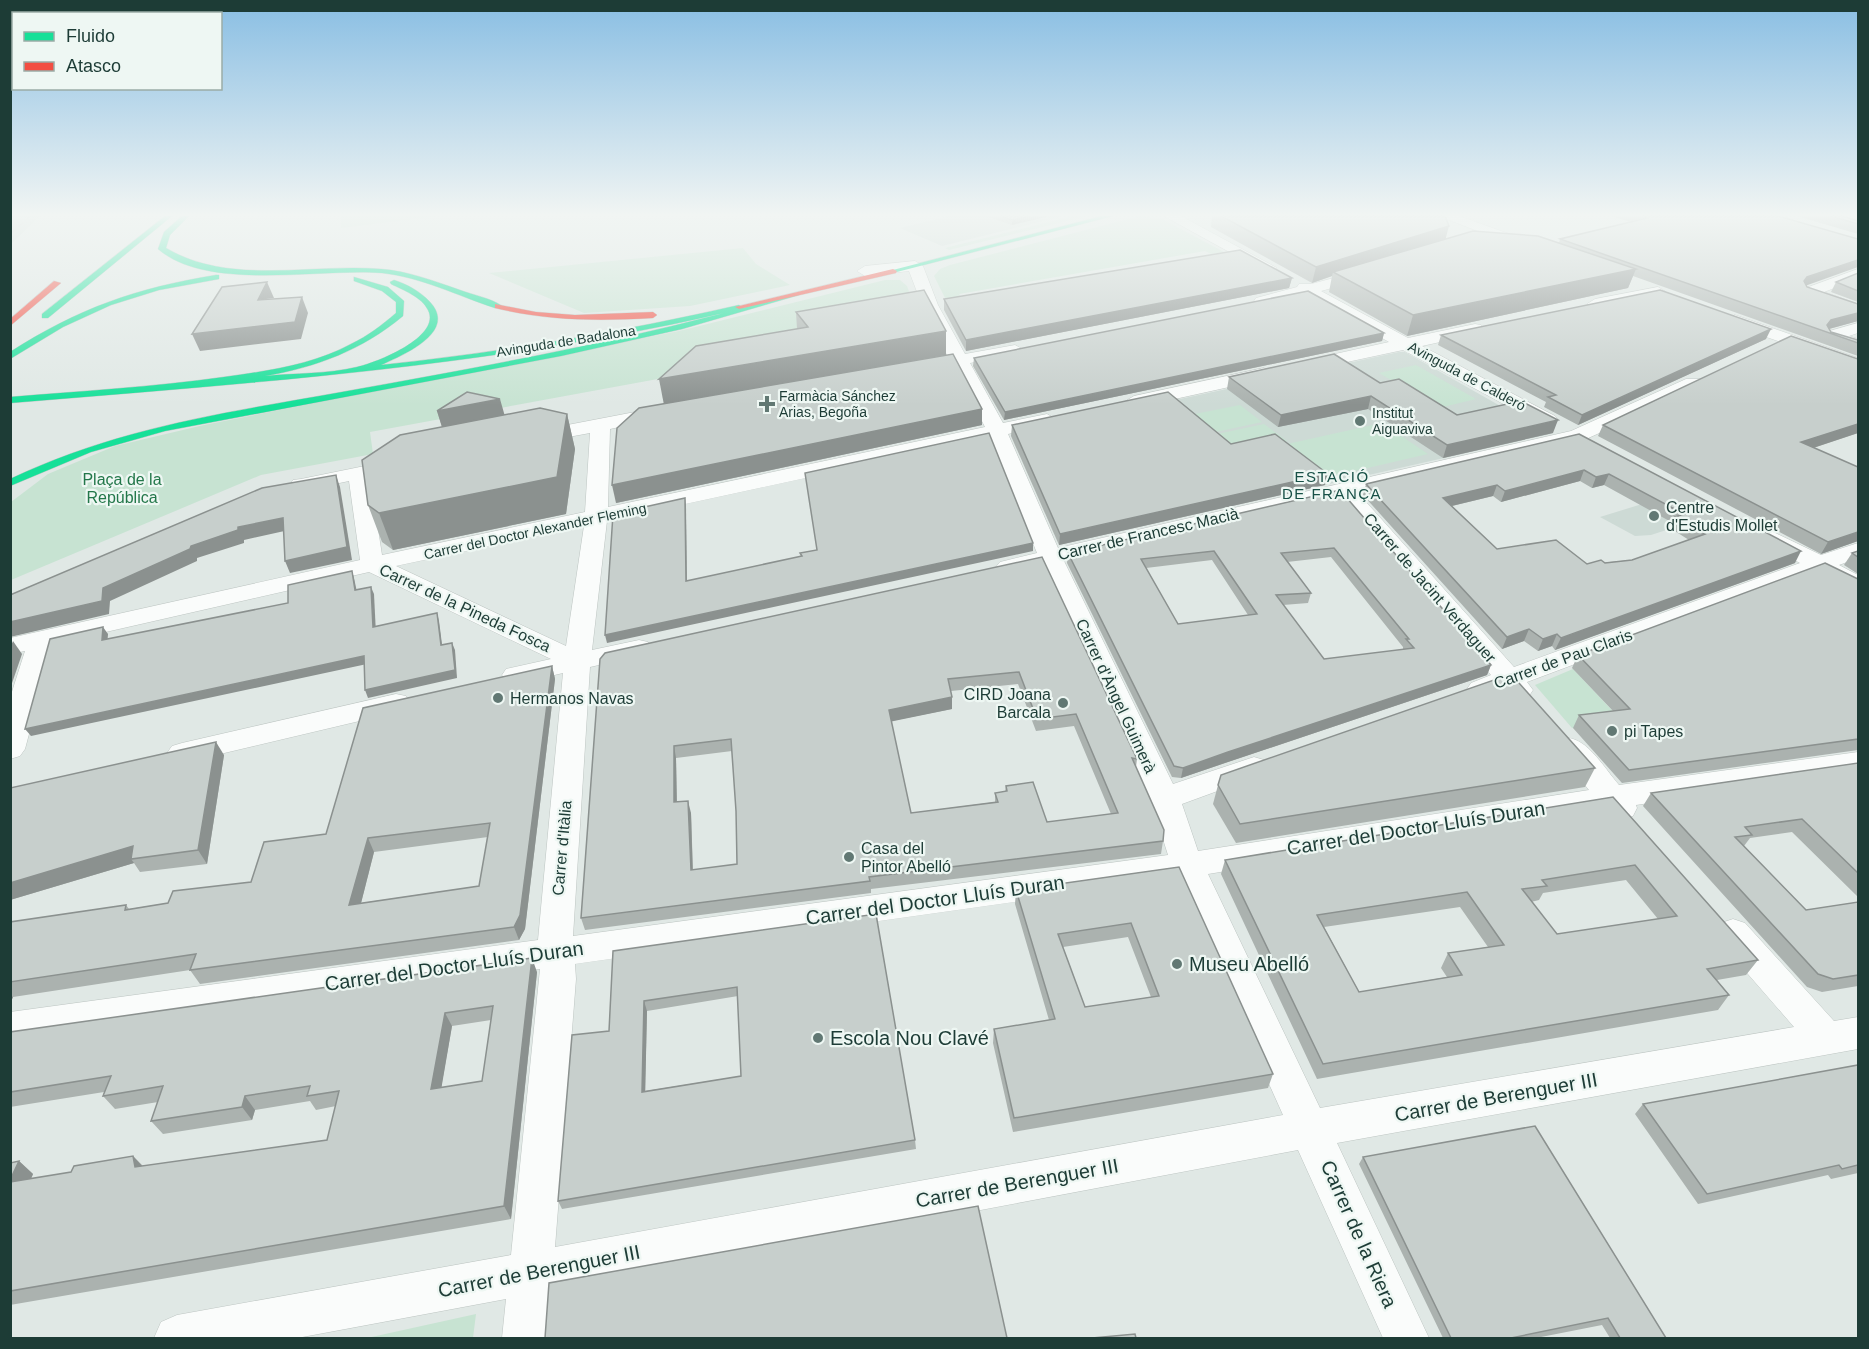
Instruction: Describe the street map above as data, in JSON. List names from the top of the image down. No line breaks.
{"streets":{"main road":["Avinguda de Badalona"],"street":["Avinguda de Calderó","Carrer del Doctor Alexander Fleming","Carrer de Francesc Macià","Carrer de Jacint Verdaguer","Carrer de la Pineda Fosca","Carrer de Pau Claris","Carrer d'Àngel Guimerà","Carrer del Doctor Lluís Duran","Carrer d'Itàlia","Carrer de Berenguer III","Carrer de la Riera"]},"crossings":[["Avinguda de Calderó","Carrer de Francesc Macià"],["Carrer del Doctor Alexander Fleming","Carrer de la Pineda Fosca"],["Carrer del Doctor Alexander Fleming","Carrer d'Àngel Guimerà"],["Carrer del Doctor Alexander Fleming","Carrer d'Itàlia"],["Carrer de Francesc Macià","Carrer de Jacint Verdaguer"],["Carrer de Francesc Macià","Carrer d'Àngel Guimerà"],["Carrer de Jacint Verdaguer","Carrer de Pau Claris"],["Carrer de Jacint Verdaguer","Carrer del Doctor Lluís Duran"],["Carrer de la Pineda Fosca","Carrer d'Itàlia"],["Carrer d'Àngel Guimerà","Carrer del Doctor Lluís Duran"],["Carrer d'Àngel Guimerà","Carrer de Berenguer III"],["Carrer d'Àngel Guimerà","Carrer de la Riera"],["Carrer del Doctor Lluís Duran","Carrer d'Itàlia"],["Carrer d'Itàlia","Carrer de Berenguer III"],["Carrer de Berenguer III","Carrer de la Riera"]],"districts":["ESTACIÓ DE FRANÇA"],"parks":["Plaça de la República"],"places":{"health":["Farmàcia Sánchez Arias, Begoña"],"other":["Institut Aiguaviva","Centre d'Estudis Mollet","Hermanos Navas","CIRD Joana Barcala","pi Tapes","Casa del Pintor Abelló","Museu Abelló","Escola Nou Clavé"]},"legend":["Fluido","Atasco"]}
